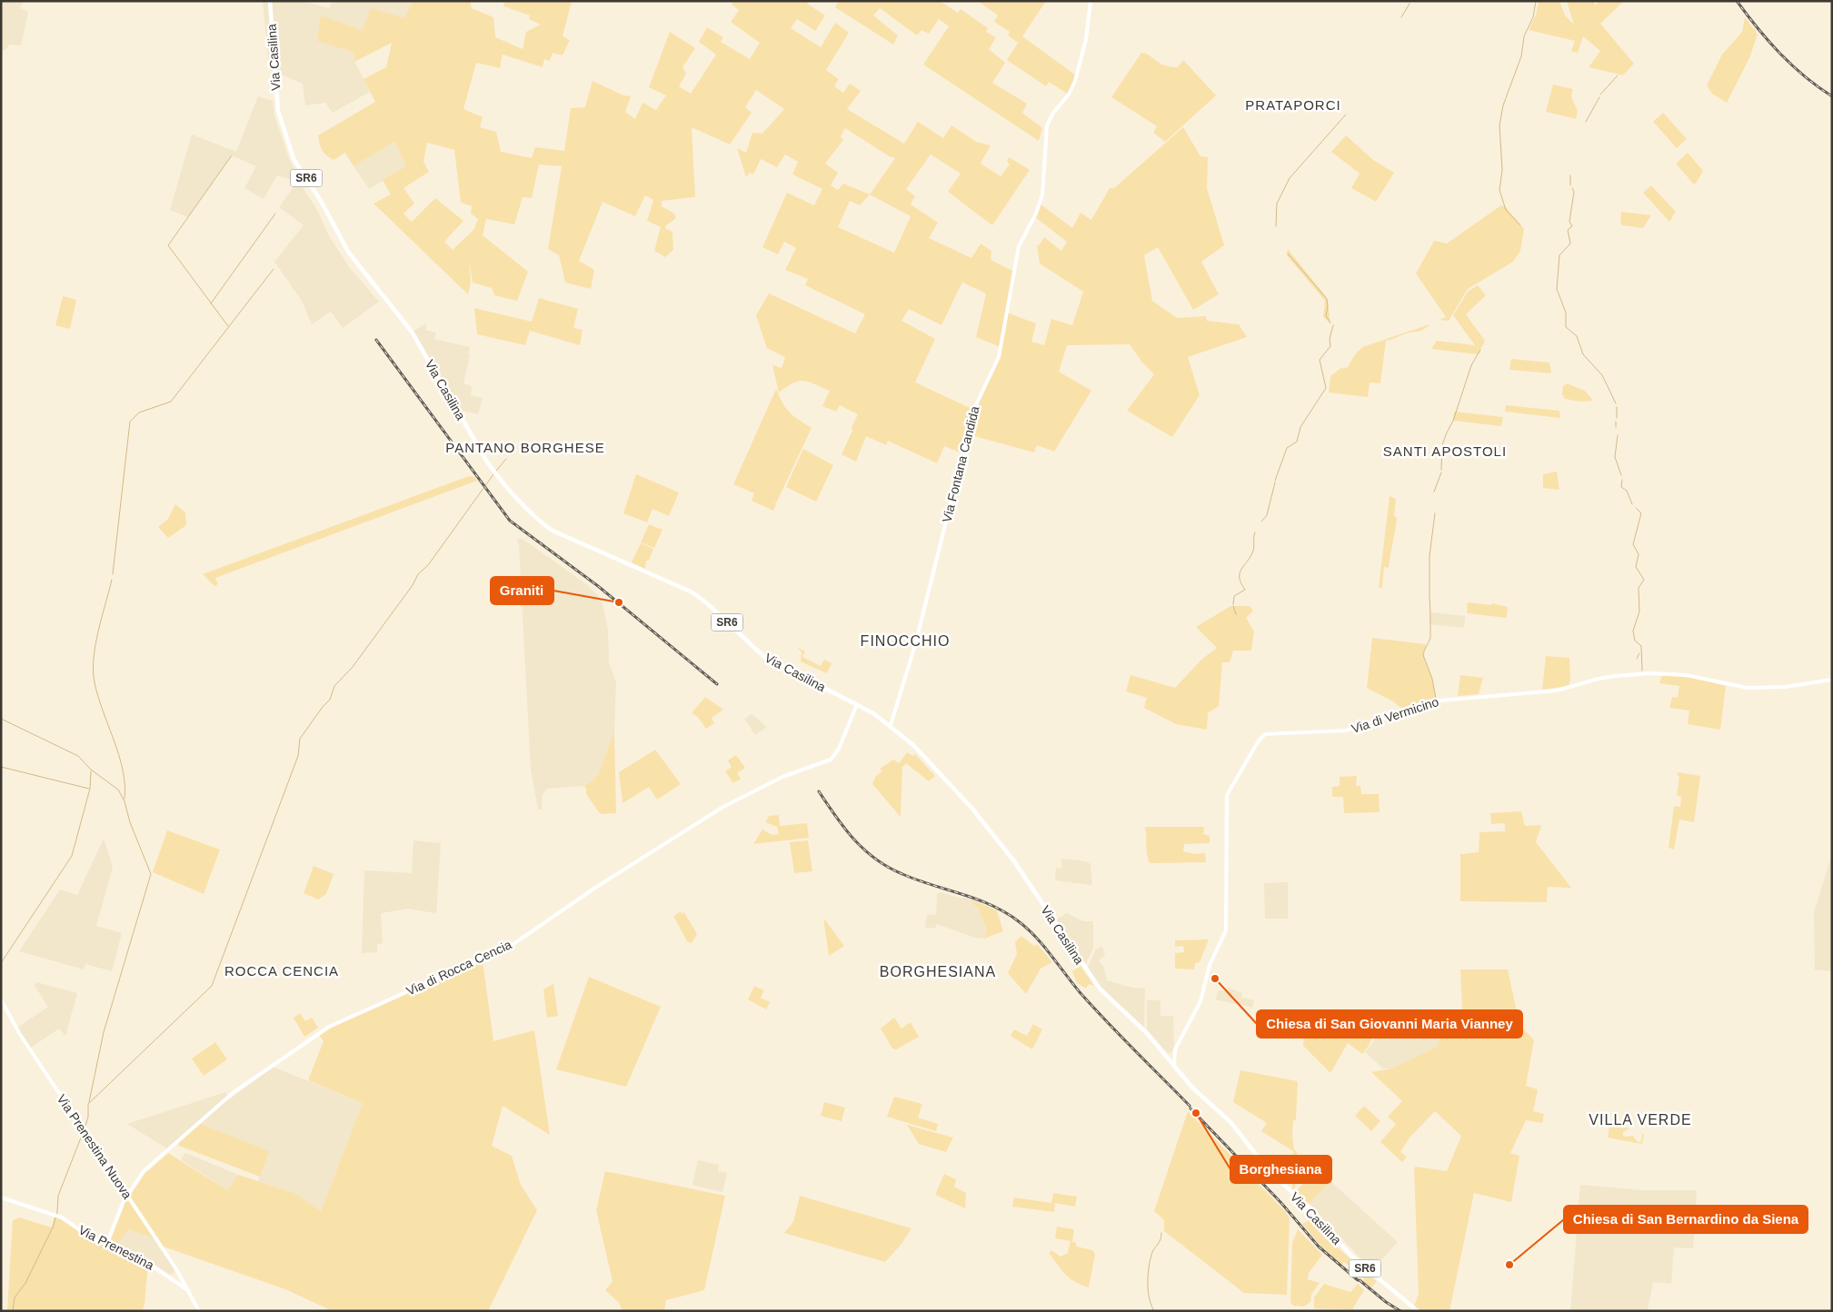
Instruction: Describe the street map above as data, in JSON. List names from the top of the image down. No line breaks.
{"streets":{"main road":["Via Casilina","SR6","Via Fontana Candida","Via di Vermicino","Via di Rocca Cencia","Via Prenestina Nuova","Via Prenestina"]},"crossings":[["Via Casilina","Via Fontana Candida"],["Via Casilina","Via di Vermicino"],["Via Casilina","Via di Rocca Cencia"],["Via di Rocca Cencia","Via Prenestina Nuova"],["Via di Rocca Cencia","Via Prenestina"],["Via Prenestina Nuova","Via Prenestina"]],"districts":["PRATAPORCI","PANTANO BORGHESE","SANTI APOSTOLI","FINOCCHIO","ROCCA CENCIA","BORGHESIANA","VILLA VERDE"],"places":["Graniti","Chiesa di San Giovanni Maria Vianney","Borghesiana","Chiesa di San Bernardino da Siena"]}
